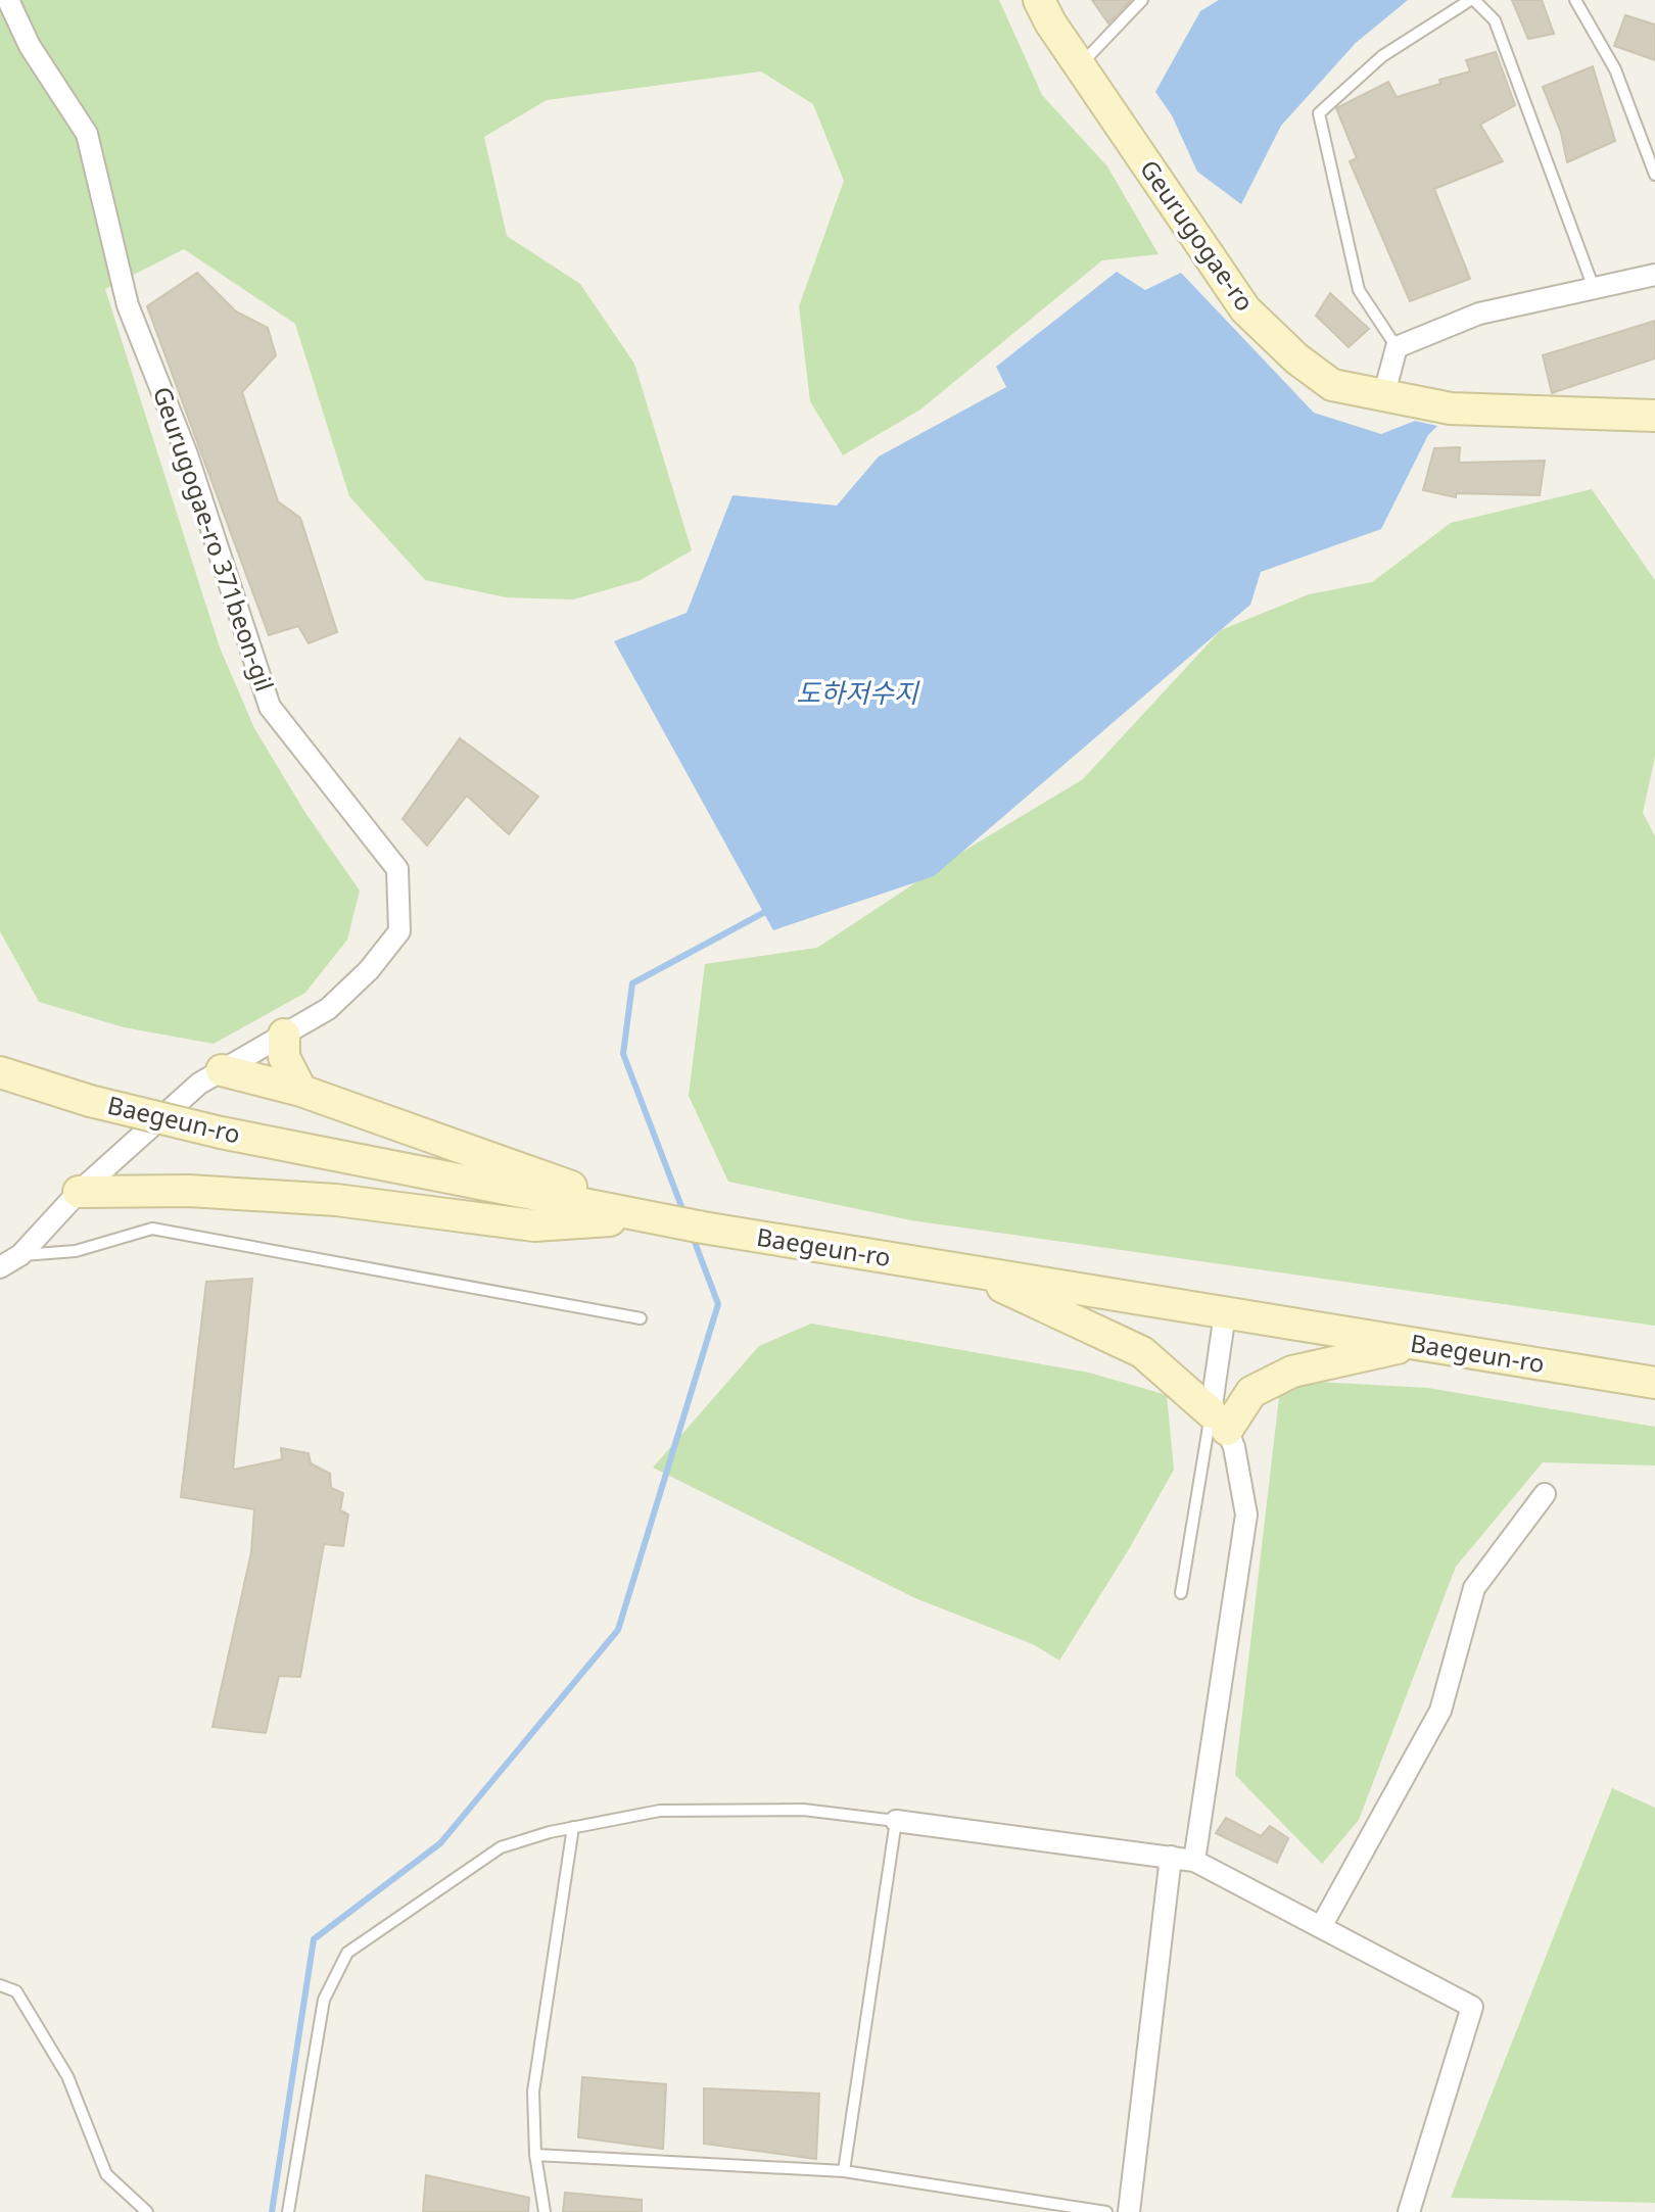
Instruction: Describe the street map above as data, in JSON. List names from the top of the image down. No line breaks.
{"streets":{"main road":["Geurugogae-ro","Baegeun-ro"],"street":["Geurugogae-ro 371beon-gil"]},"water":["도하저수지"]}
